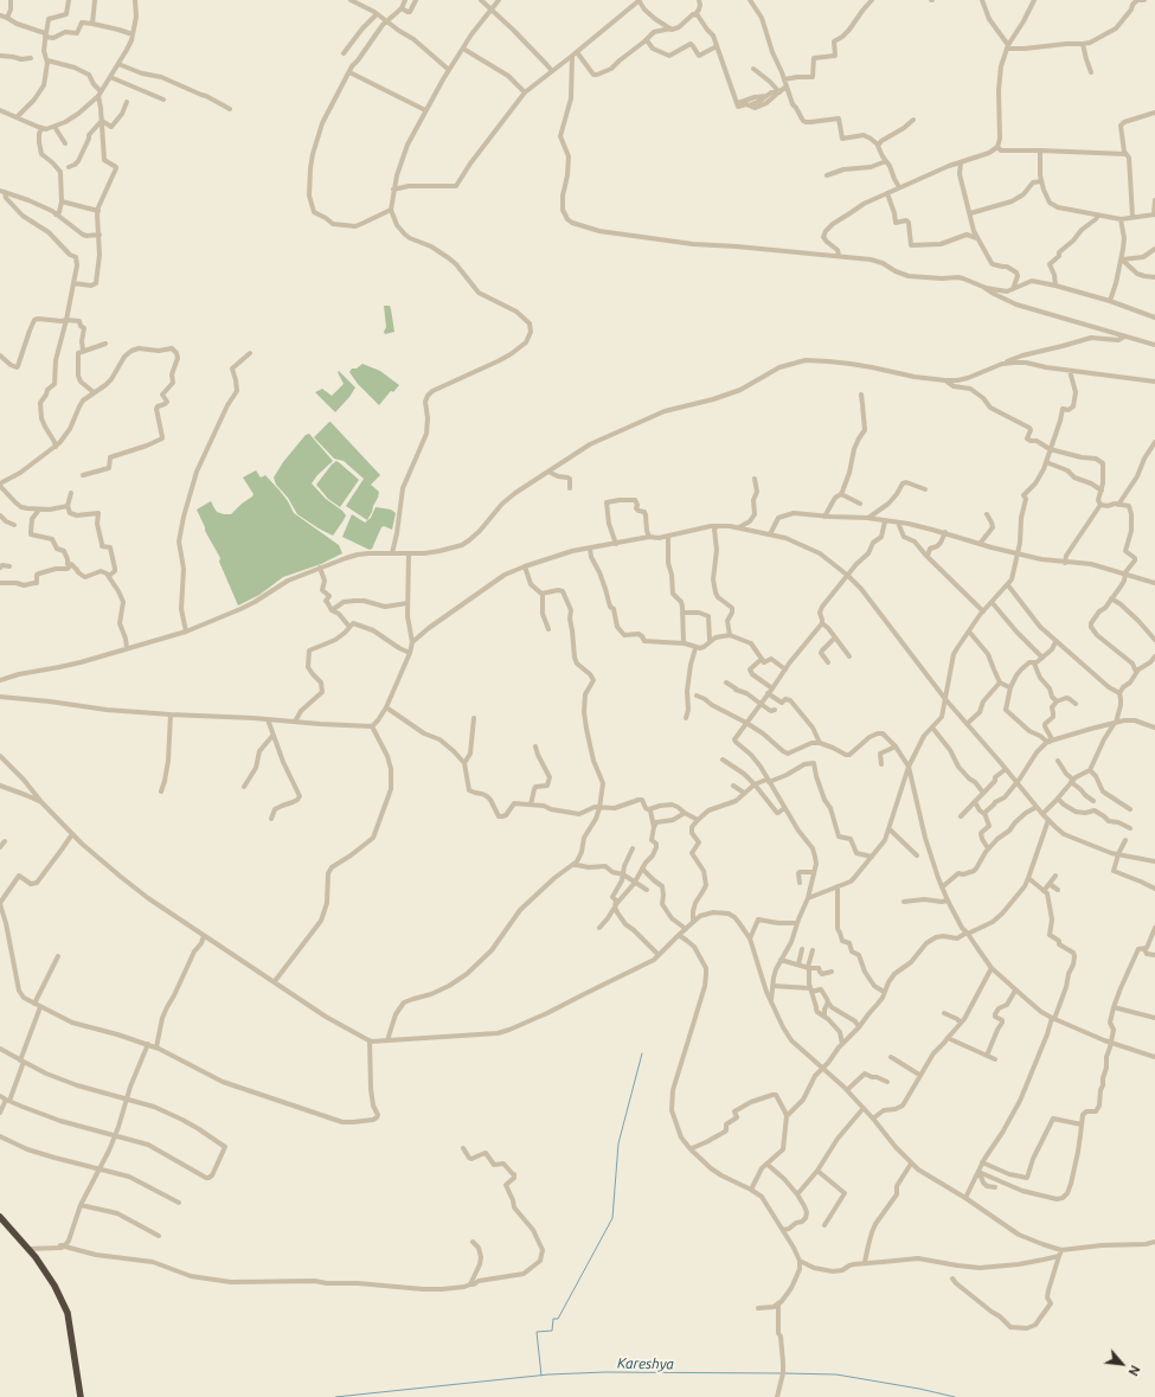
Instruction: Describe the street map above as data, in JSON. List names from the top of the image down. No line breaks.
{"water":["Kareshya"],"north":"bottom right"}
